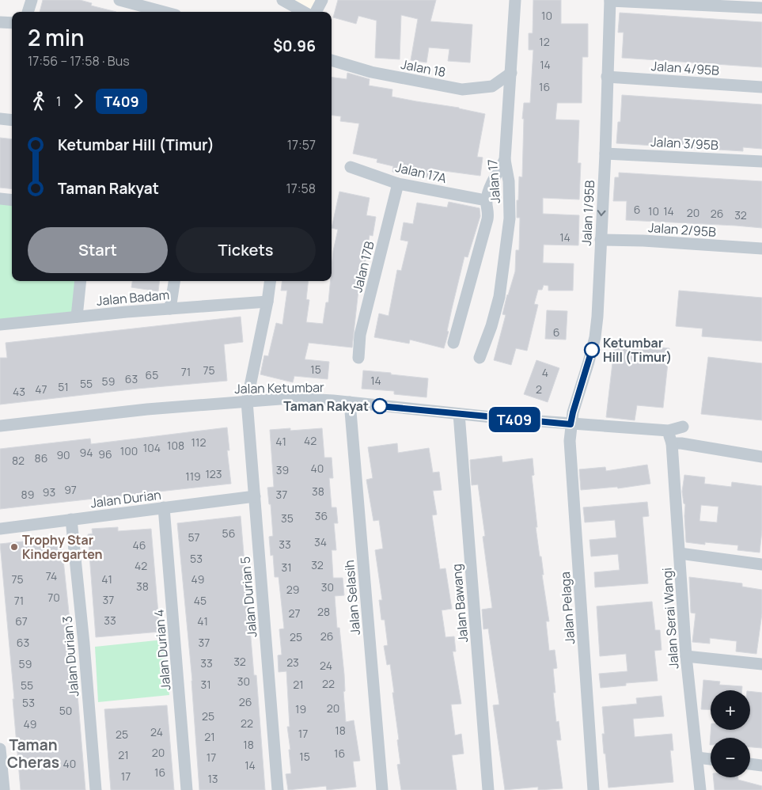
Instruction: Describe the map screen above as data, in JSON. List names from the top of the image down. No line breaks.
{"streets":{"street":["Jalan 18","Jalan 4/95B","Jalan 3/95B","Jalan 17A","Jalan 17","Jalan 1/95B","Jalan 2/95B","Jalan 17B","Jalan Badam","Jalan Ketumbar","Jalan Durian","Jalan Durian 5","Jalan Selasih","Jalan Bawang","Jalan Pelaga","Jalan Serai Wangi","Jalan Durian 4","Jalan Durian 3"]},"crossings":[["Jalan 18","Jalan 17"],["Jalan 4/95B","Jalan 1/95B"],["Jalan 3/95B","Jalan 1/95B"],["Jalan 17A","Jalan 17B"],["Jalan 1/95B","Jalan 2/95B"],["Jalan 1/95B","Jalan Ketumbar"],["Jalan 1/95B","Jalan Pelaga"],["Jalan Badam","Jalan Durian 5"],["Jalan Ketumbar","Jalan Durian 5"],["Jalan Ketumbar","Jalan Selasih"],["Jalan Ketumbar","Jalan Bawang"],["Jalan Ketumbar","Jalan Pelaga"],["Jalan Durian","Jalan Durian 5"],["Jalan Durian","Jalan Durian 4"],["Jalan Durian","Jalan Durian 3"]],"districts":["Taman Cheras"],"places":["Ketumbar Hill (Timur)","Taman Rakyat","Trophy Star Kindergarten"],"lines":["bus line T409"],"house_numbers":["10","12","14","16","6","10","14","20","26","32","14","6","15","75","71","4","65","63","14","59","55","51","47","2","43","42","41","112","108","104","100","94","96","90","86","82","40","39","123","119","97","38","93","89","37","36","35","56","57","34","33","46","53","32","42","31","74","75","41","49","38","30","29","70","37","71","45","28","27","33","67","41","26","25","63","37","32","23","33","59","24","30","22","31","21","55","26","53","20","19","50","25","22","49","18","24","17","25","21","18","20","16","21","15","17","40","14","16","17","13"],"page":{"on_map":"T409","heading":["2 min","17:56 – 17:58 · Bus","$0.96"],"legs":["1","T409"],"list":[{"name":"Ketumbar Hill (Timur)","value":"17:57"},{"name":"Taman Rakyat","value":"17:58"}],"buttons":["Start","Tickets"],"map_buttons":["+","−"]}}
